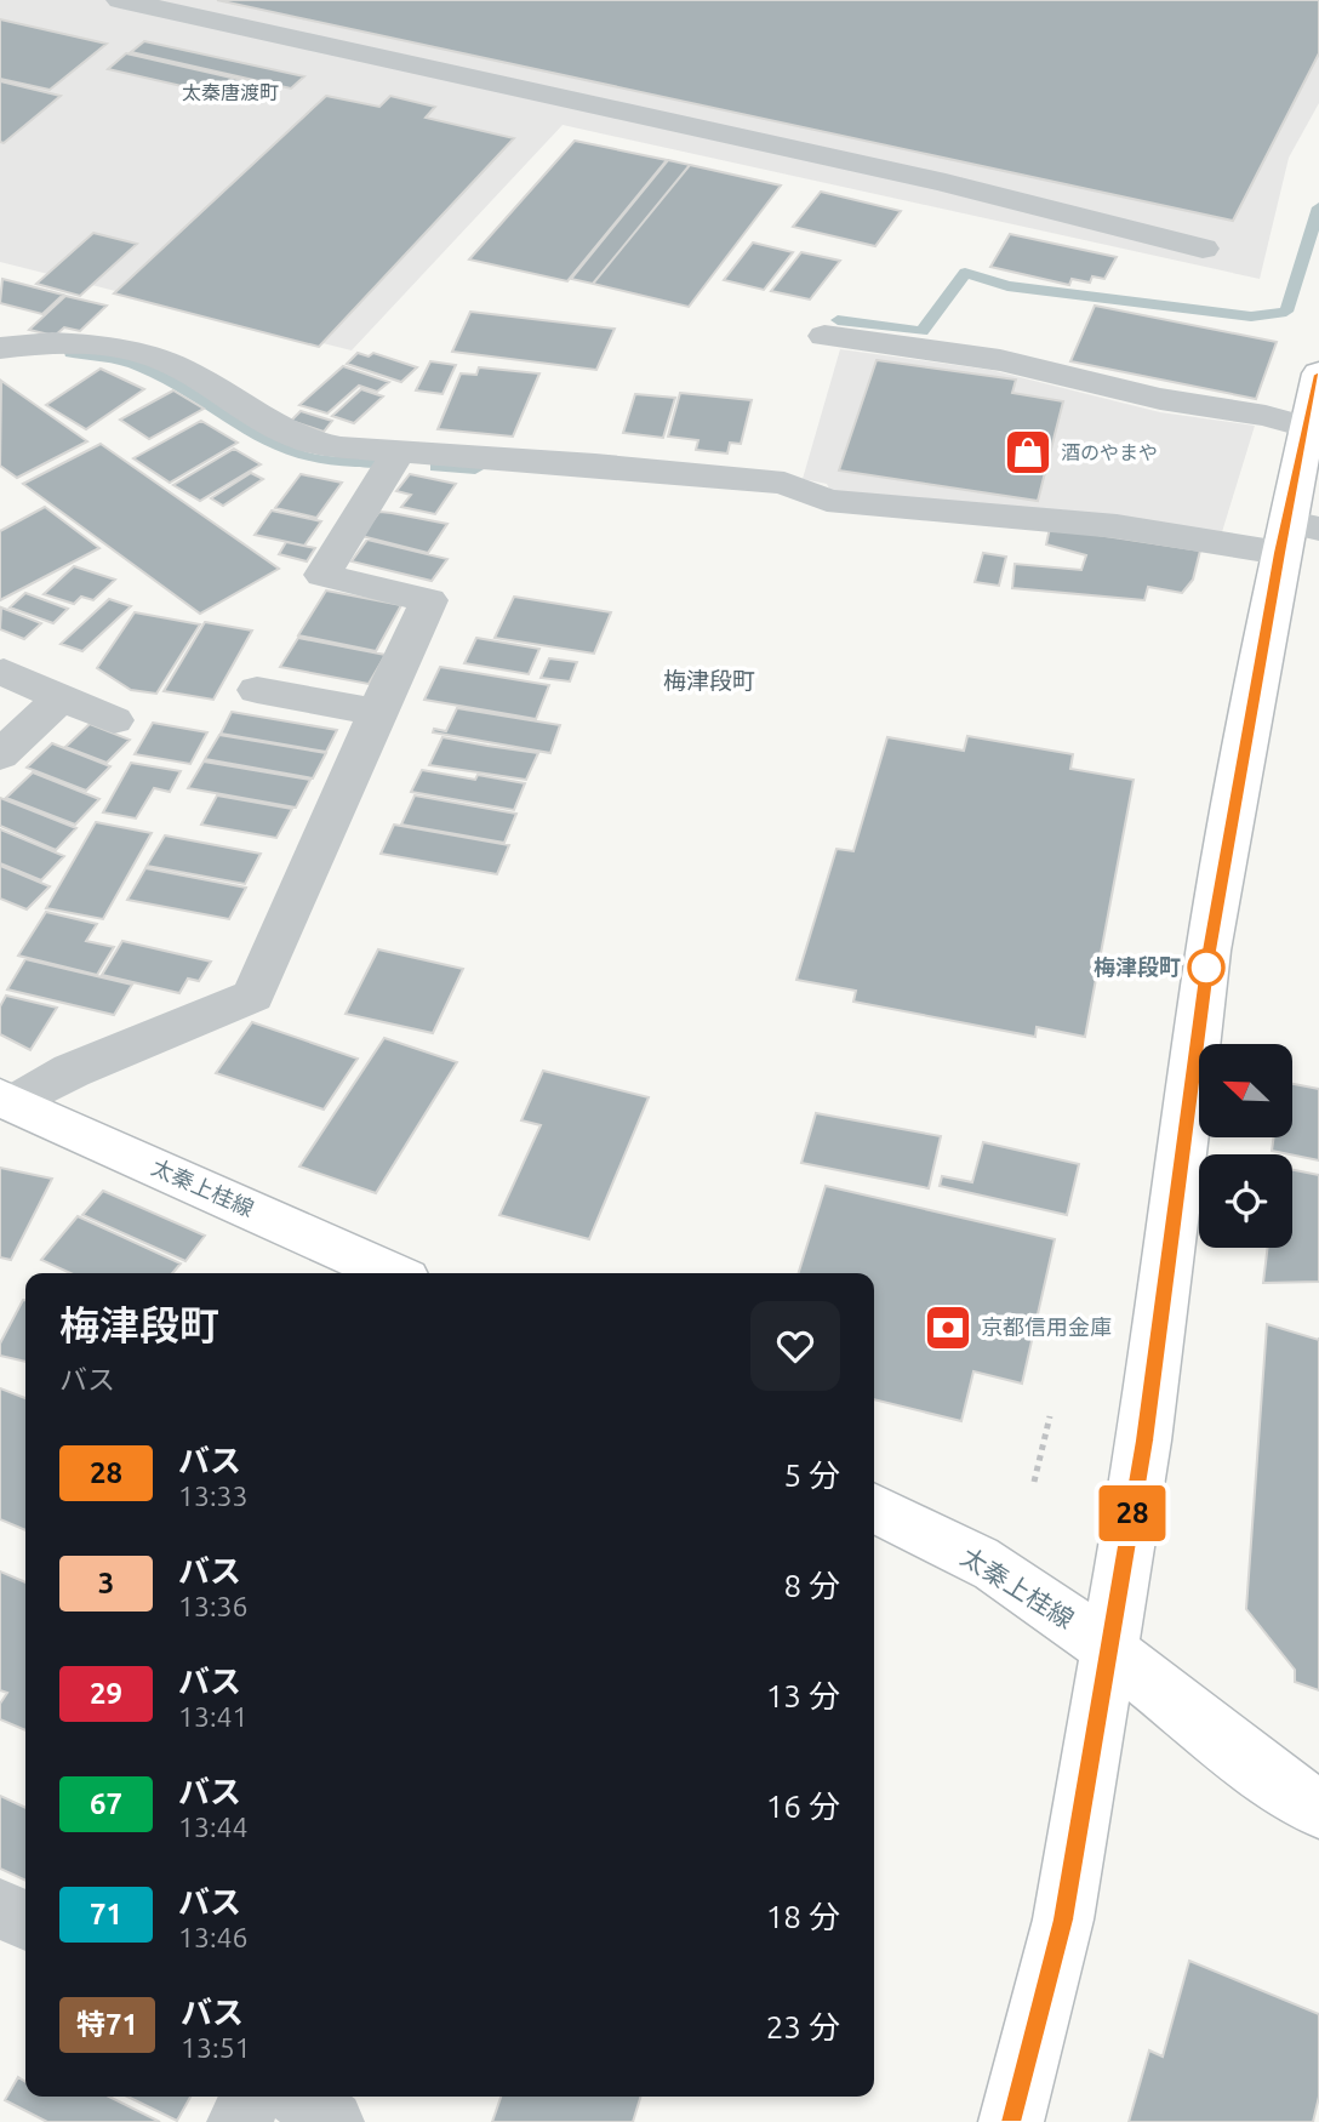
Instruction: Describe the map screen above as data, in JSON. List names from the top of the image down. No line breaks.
{"streets":{"main road":["太秦上桂線"]},"districts":["太秦唐渡町","梅津段町"],"places":{"shop":["酒のやまや"],"other":["梅津段町"],"bank":["京都信用金庫"]},"lines":["bus line 28"],"north":"top left","page":{"on_map":"28","heading":["梅津段町","バス"],"list":[{"mark":"28","name":"バス","note":"13:33","value":"5 分"},{"mark":"3","name":"バス","note":"13:36","value":"8 分"},{"mark":"29","name":"バス","note":"13:41","value":"13 分"},{"mark":"67","name":"バス","note":"13:44","value":"16 分"},{"mark":"71","name":"バス","note":"13:46","value":"18 分"},{"mark":"特71","name":"バス","note":"13:51","value":"23 分"}]}}
